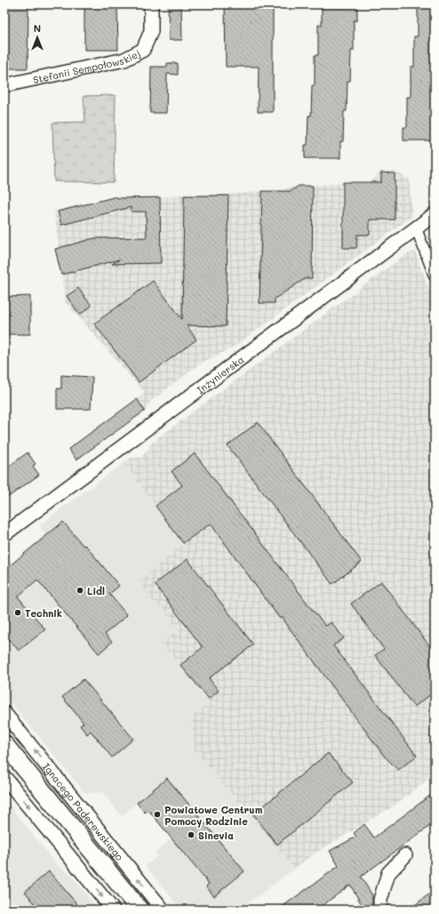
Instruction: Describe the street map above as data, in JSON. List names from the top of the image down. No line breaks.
{"streets":{"street":["Stefanii Sempołowskiej","Inżynierska","Ignacego Paderewskiego"]},"places":["Lidl","Technik","Powiatowe Centrum Pomocy Rodzinie","Sinevia"],"north":"top"}
